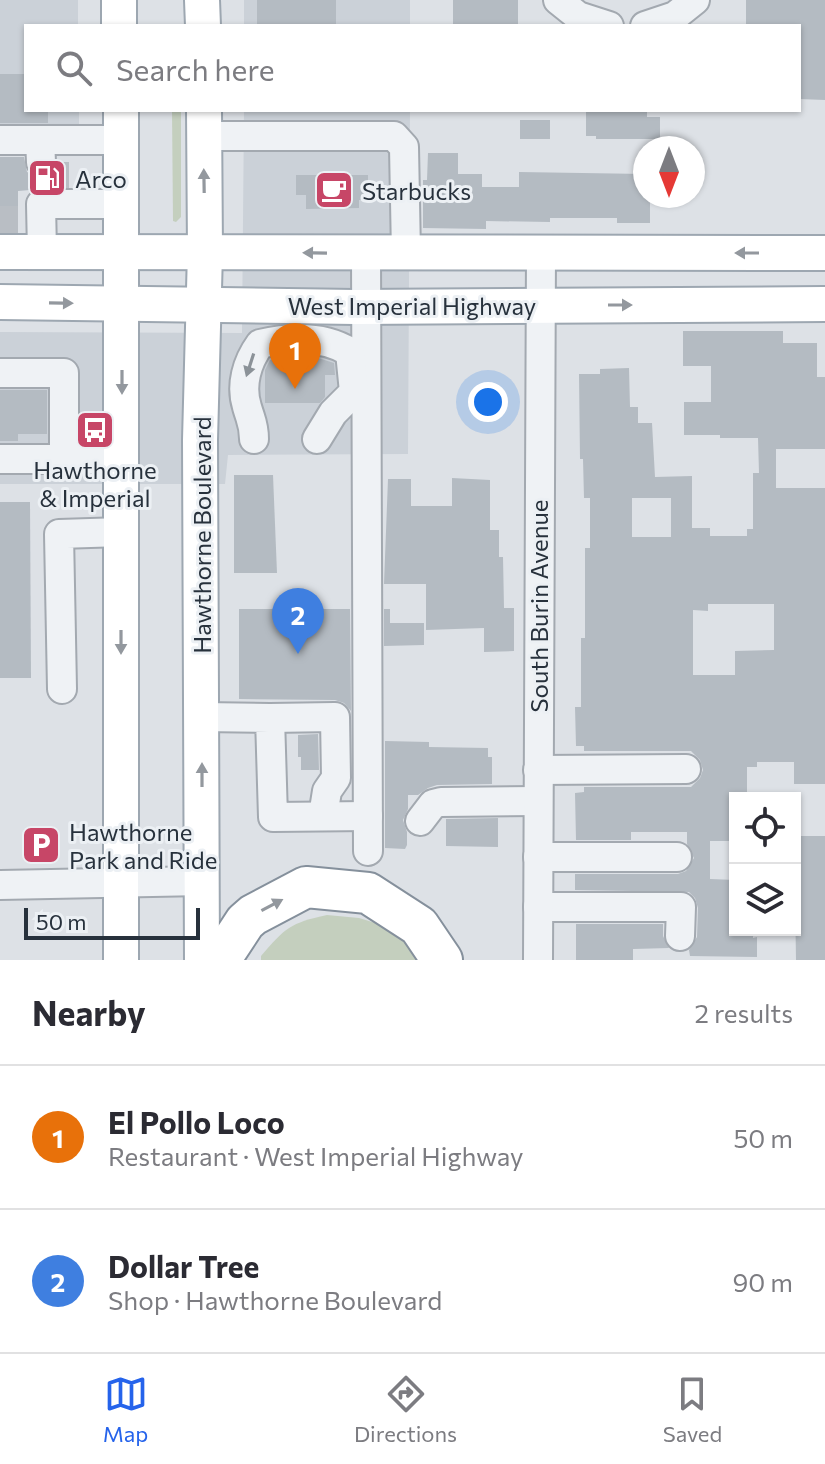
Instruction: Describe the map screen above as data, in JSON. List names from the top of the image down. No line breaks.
{"streets":{"main road":["West Imperial Highway","Hawthorne Boulevard"],"street":["South Burin Avenue"]},"crossings":[["West Imperial Highway","Hawthorne Boulevard"],["West Imperial Highway","South Burin Avenue"]],"places":{"fuel station":["Arco"],"cafe":["Starbucks"],"bus stop":["Hawthorne & Imperial"],"parking":["Hawthorne Park and Ride"]},"scale_bar":"50 m","north":"bottom","page":{"search":"Search here","pins":["1","2"],"scale":"50 m","heading":["Nearby","2 results"],"list":[{"mark":"1","name":"El Pollo Loco","note":"Restaurant · West Imperial Highway","value":"50 m"},{"mark":"2","name":"Dollar Tree","note":"Shop · Hawthorne Boulevard","value":"90 m"}],"nav":["Map","Directions","Saved"]}}
